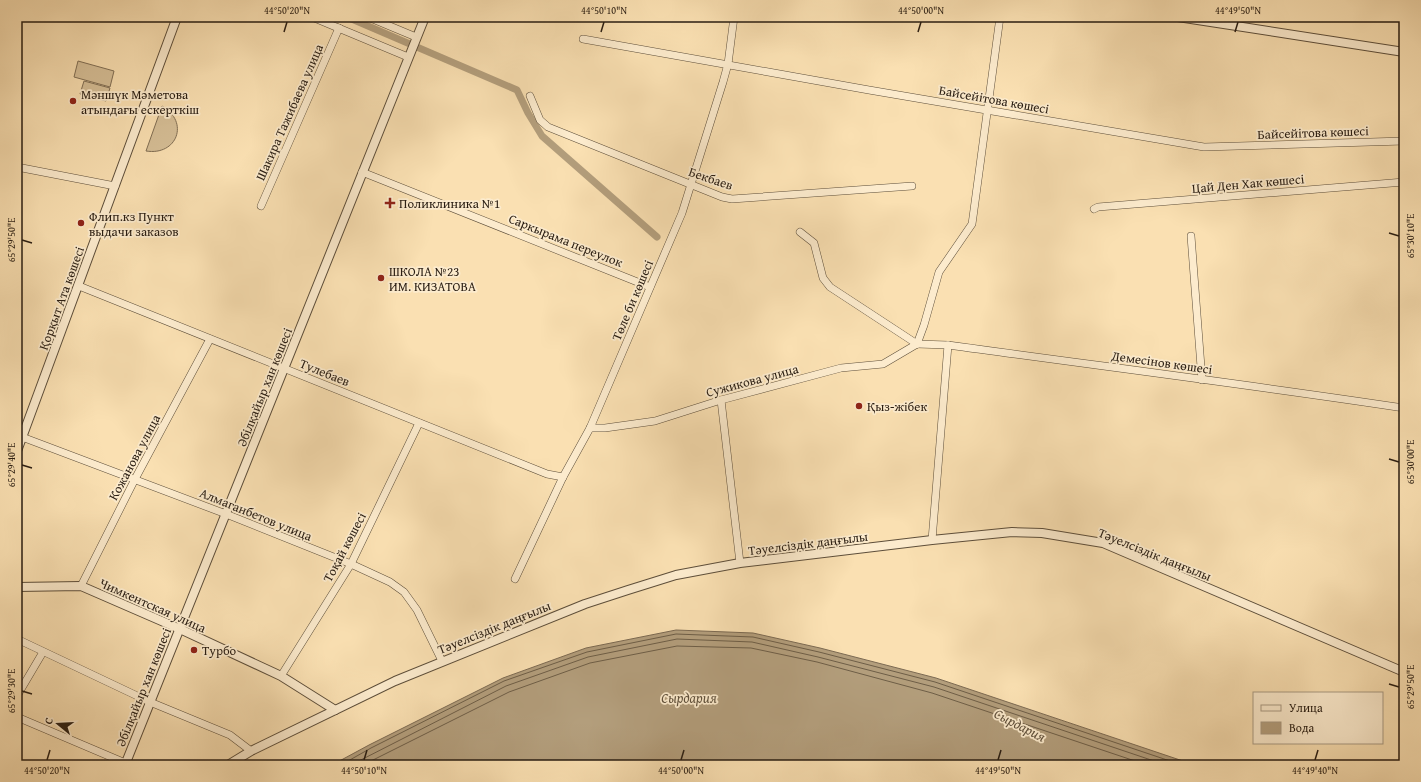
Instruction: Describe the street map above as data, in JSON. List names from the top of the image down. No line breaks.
{"streets":{"street":["Байсейітова көшесі","Шакира Тажибаева улица","Бекбаев","Цай Ден Хак көшесі","Саркырама переулок","Қорқыт Ата көшесі","Төле би көшесі","Демесінов көшесі","Тулебаев","Сужикова улица","Әбілқайыр хан көшесі","Кожанова улица","Алмаганбетов улица","Тәуелсіздік даңғылы","Тоқай көшесі","Чимкентская улица"]},"crossings":[["Байсейітова көшесі","Төле би көшесі"],["Бекбаев","Төле би көшесі"],["Саркырама переулок","Төле би көшесі"],["Саркырама переулок","Әбілқайыр хан көшесі"],["Қорқыт Ата көшесі","Тулебаев"],["Қорқыт Ата көшесі","Алмаганбетов улица"],["Төле би көшесі","Тулебаев"],["Төле би көшесі","Сужикова улица"],["Демесінов көшесі","Сужикова улица"],["Тулебаев","Әбілқайыр хан көшесі"],["Тулебаев","Кожанова улица"],["Тулебаев","Тоқай көшесі"],["Әбілқайыр хан көшесі","Алмаганбетов улица"],["Әбілқайыр хан көшесі","Чимкентская улица"],["Кожанова улица","Алмаганбетов улица"],["Кожанова улица","Чимкентская улица"],["Алмаганбетов улица","Тәуелсіздік даңғылы"],["Алмаганбетов улица","Тоқай көшесі"],["Тәуелсіздік даңғылы","Чимкентская улица"],["Тоқай көшесі","Чимкентская улица"]],"water":["Сырдария"],"places":{"other":["Мәншүк Мәметова атындағы ескерткіш","Флип.кз Пункт выдачи заказов","ШКОЛА №23 ИМ. КИЗАТОВА","Қыз-жібек","Турбо"],"health":["Поликлиника №1"]},"legend":["Улица","Вода"],"north":"left","coordinates":["44°50'20\"N","44°50'10\"N","44°50'00\"N","44°49'50\"N","65°30'10\"E","65°29'50\"E","65°30'00\"E","65°29'40\"E","65°29'30\"E","44°49'40\"N"]}
